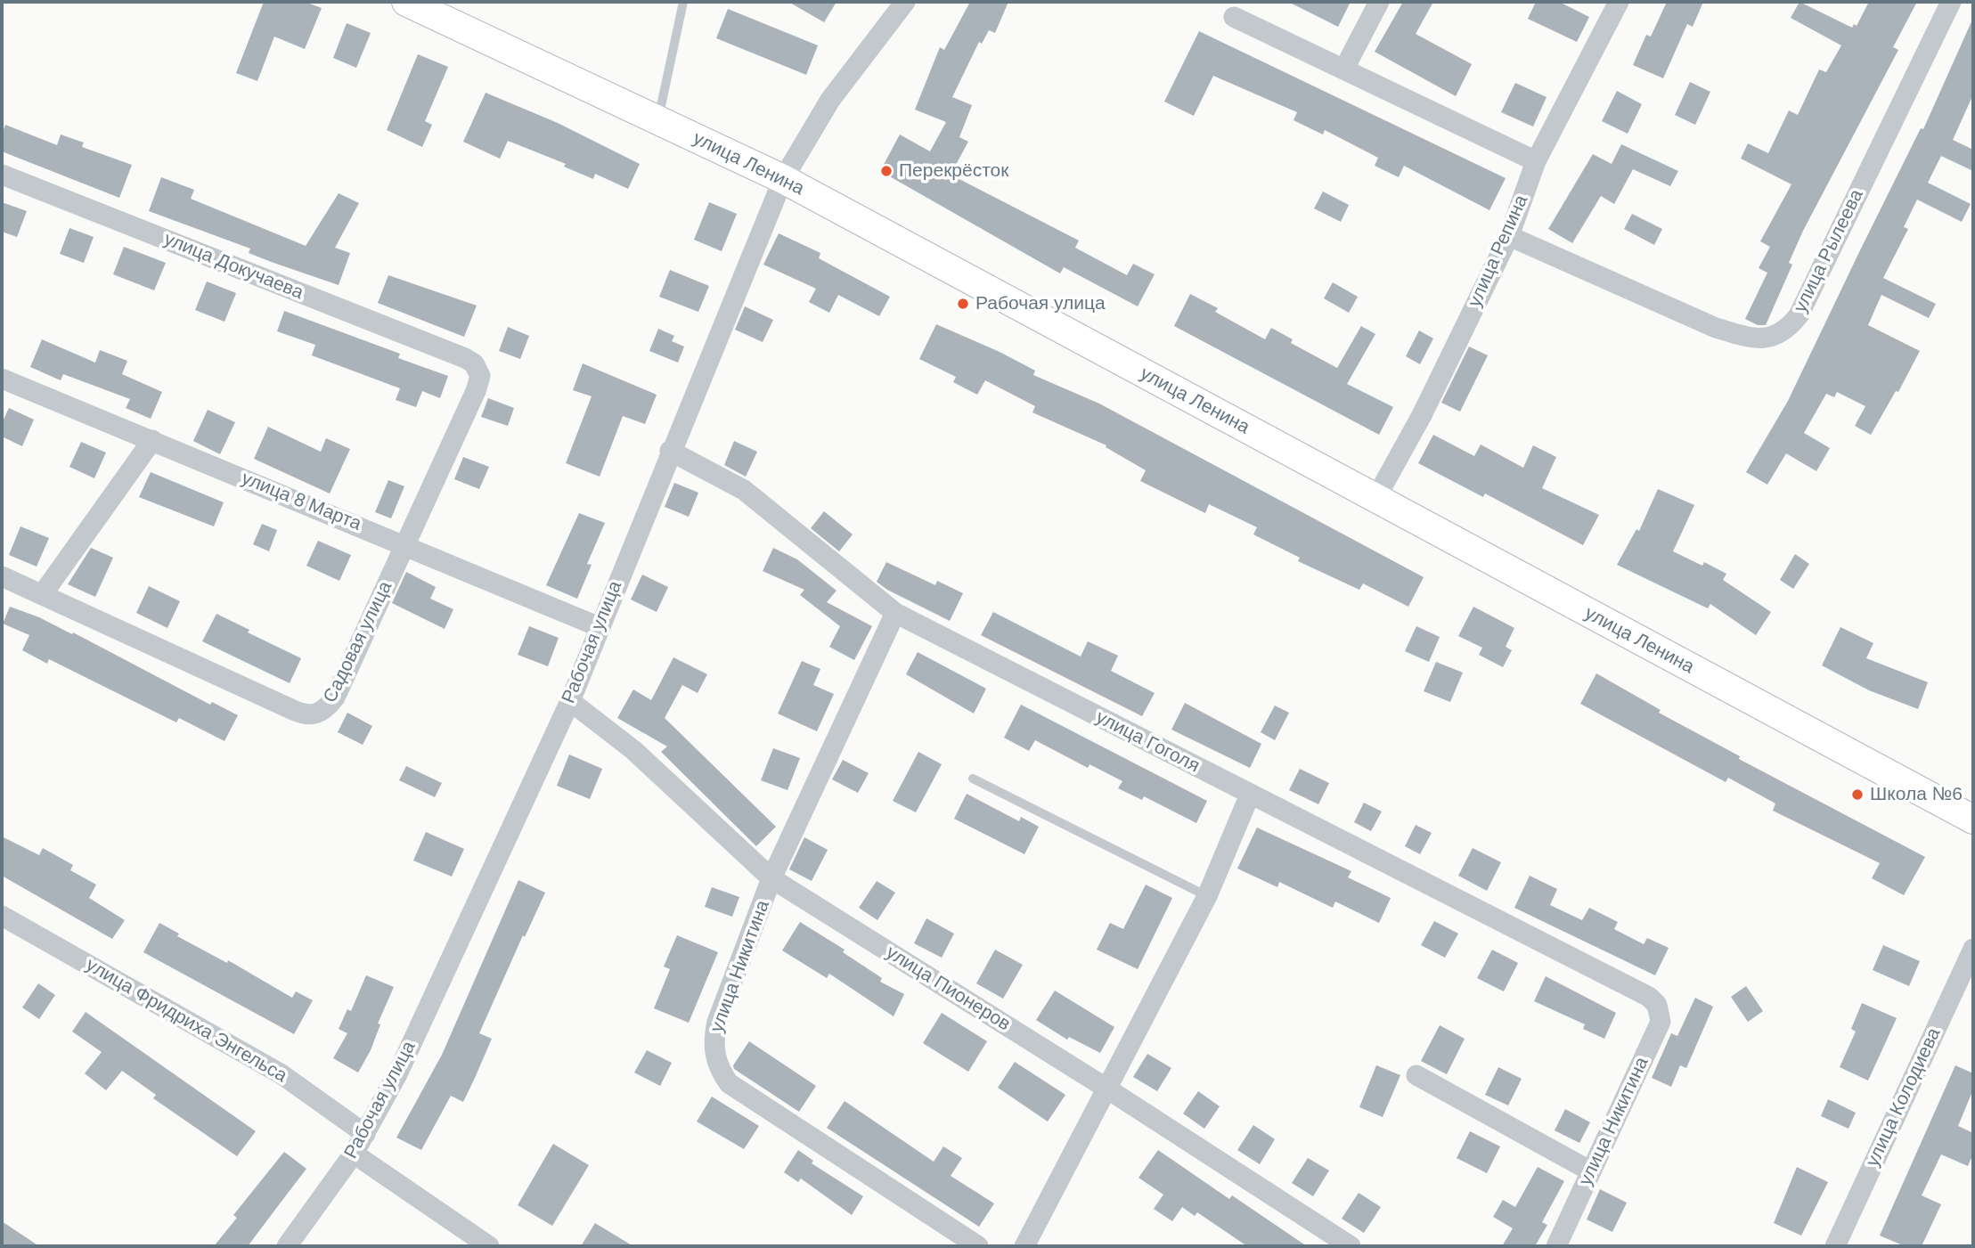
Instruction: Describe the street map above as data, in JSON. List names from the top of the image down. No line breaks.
{"streets":{"street":["улица Ленина","улица Репина","улица Рылеева","улица Докучаева","улица 8 Марта","Садовая улица","Рабочая улица","улица Гоголя","улица Никитина","улица Пионеров","улица Фридриха Энгельса","улица Колодиева"]},"crossings":[["улица Ленина","улица Репина"],["улица Ленина","Рабочая улица"],["улица Репина","улица Рылеева"],["улица Докучаева","Садовая улица"],["улица 8 Марта","Садовая улица"],["улица 8 Марта","Рабочая улица"],["Рабочая улица","улица Гоголя"],["Рабочая улица","улица Пионеров"],["Рабочая улица","улица Фридриха Энгельса"],["улица Гоголя","улица Никитина"],["улица Никитина","улица Пионеров"]],"places":["Перекрёсток","Рабочая улица","Школа №6"]}
